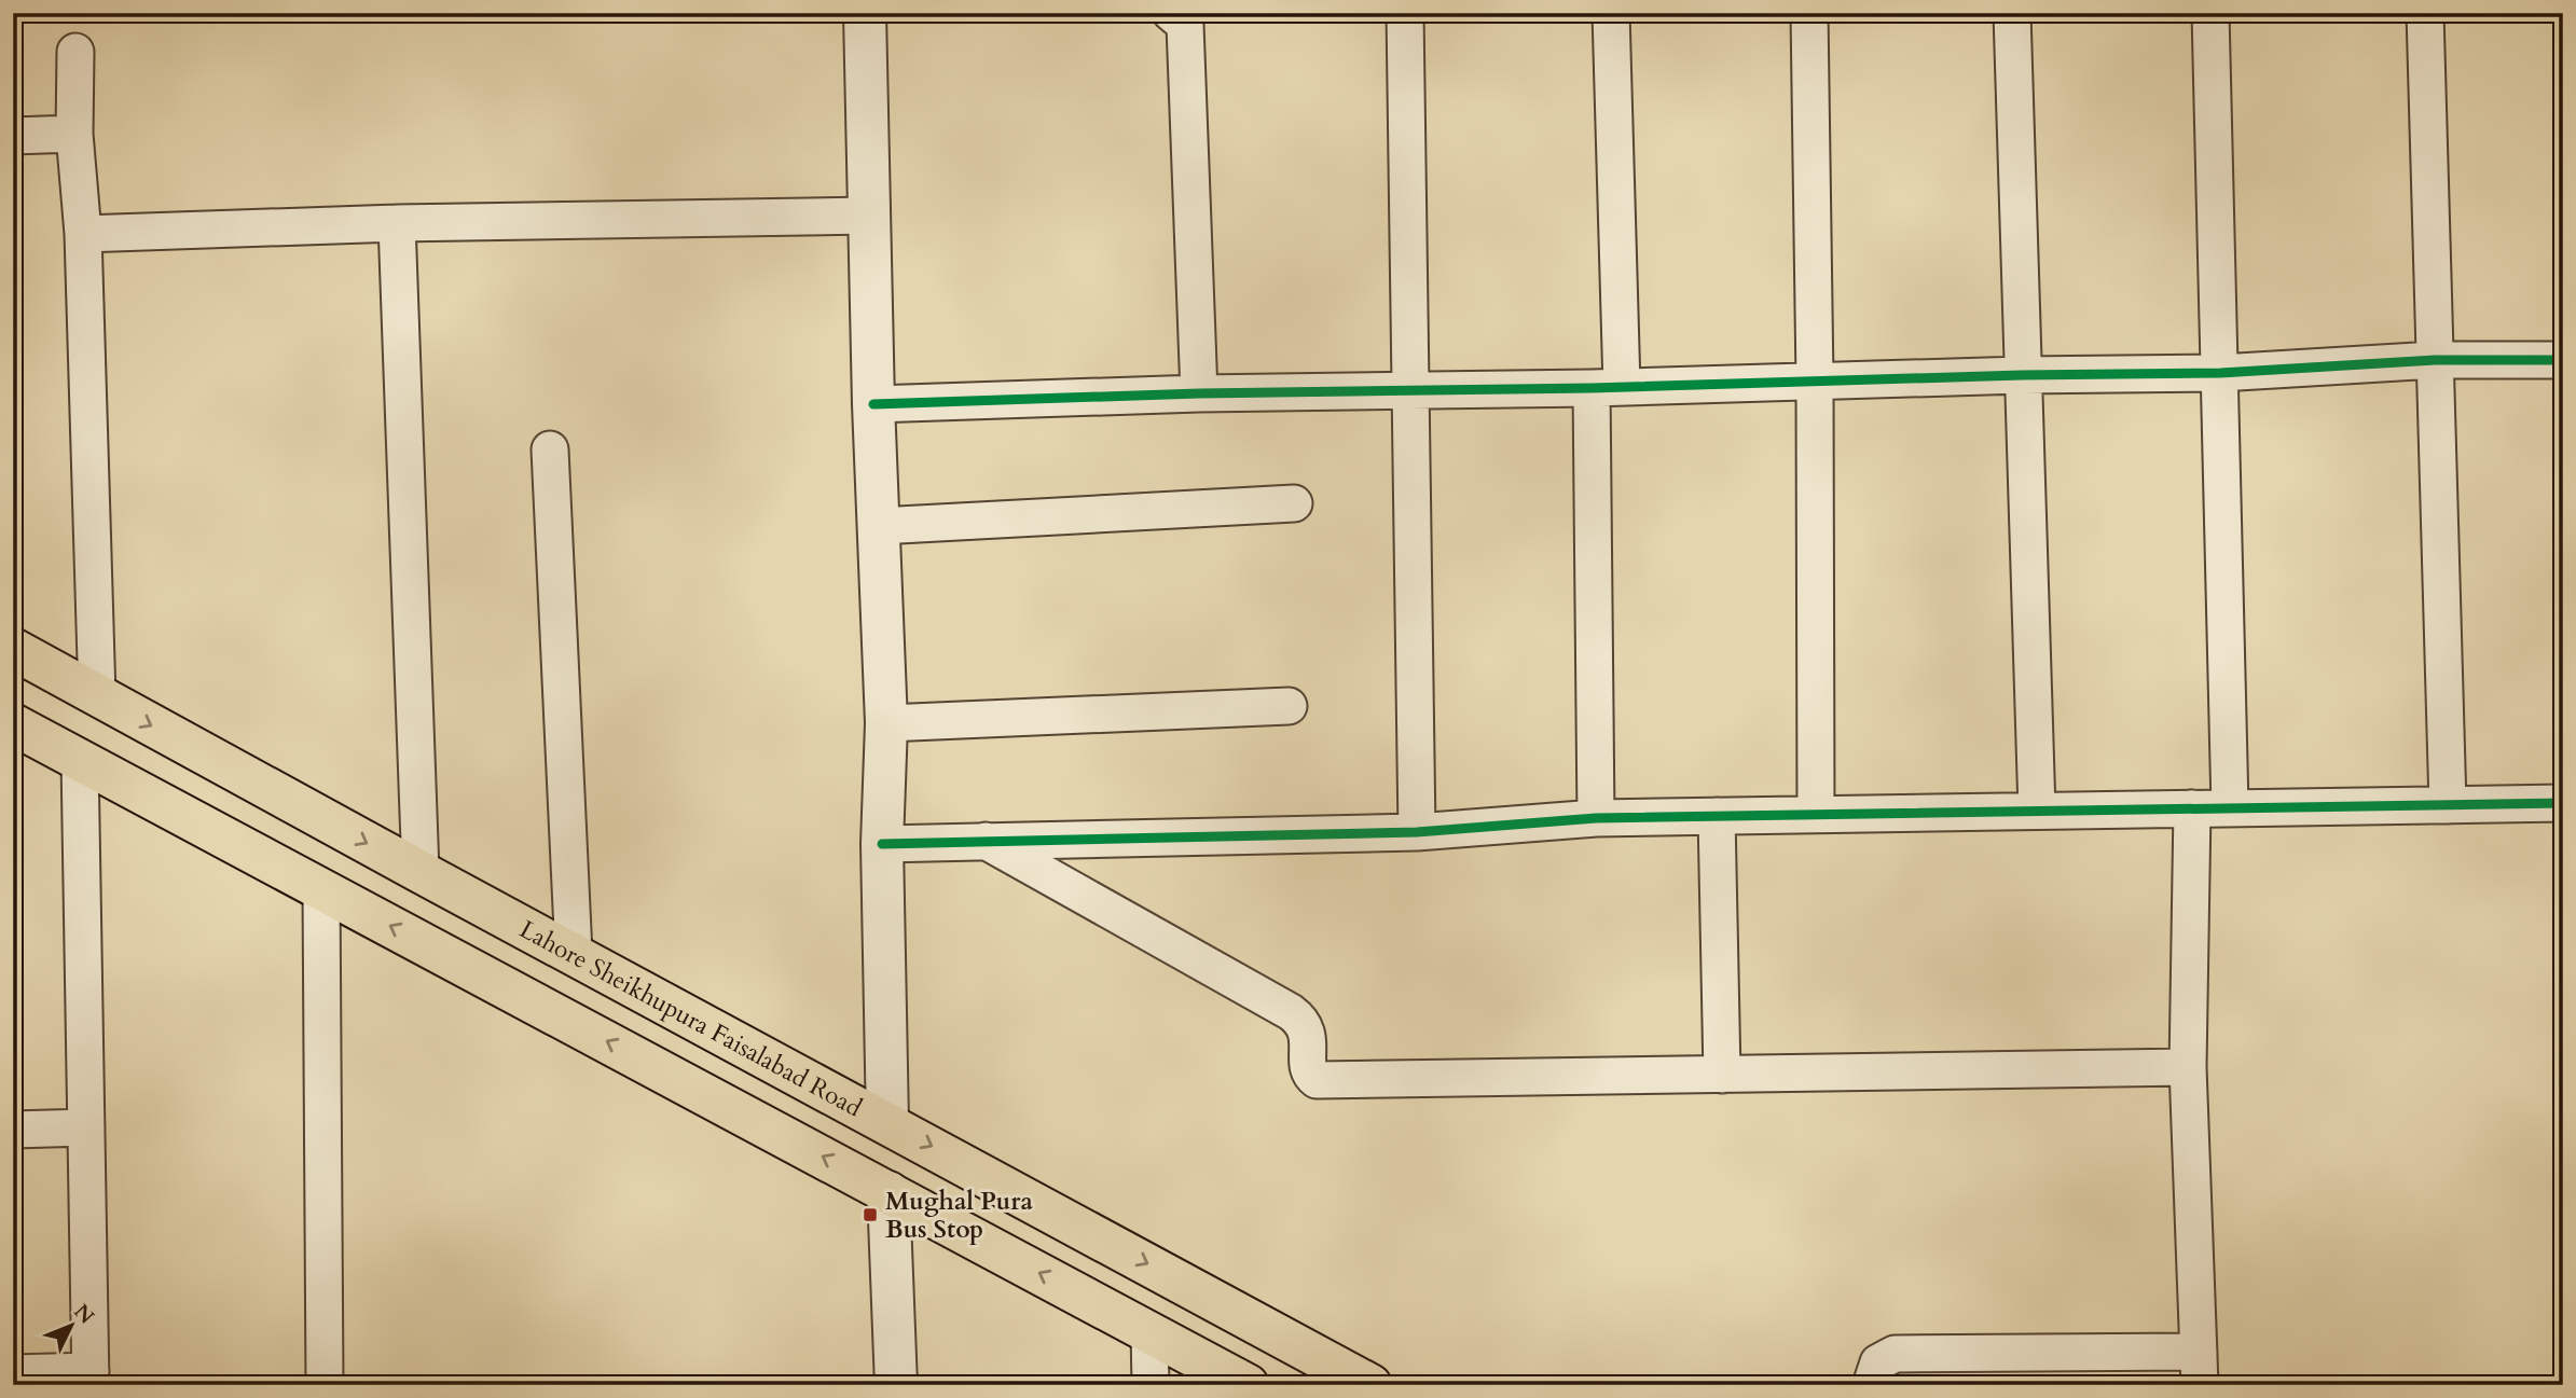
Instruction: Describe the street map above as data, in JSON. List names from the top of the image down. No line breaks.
{"streets":{"highway":["Lahore Sheikhupura Faisalabad Road"]},"places":{"transit":["Mughal Pura Bus Stop"]},"north":"top right"}
